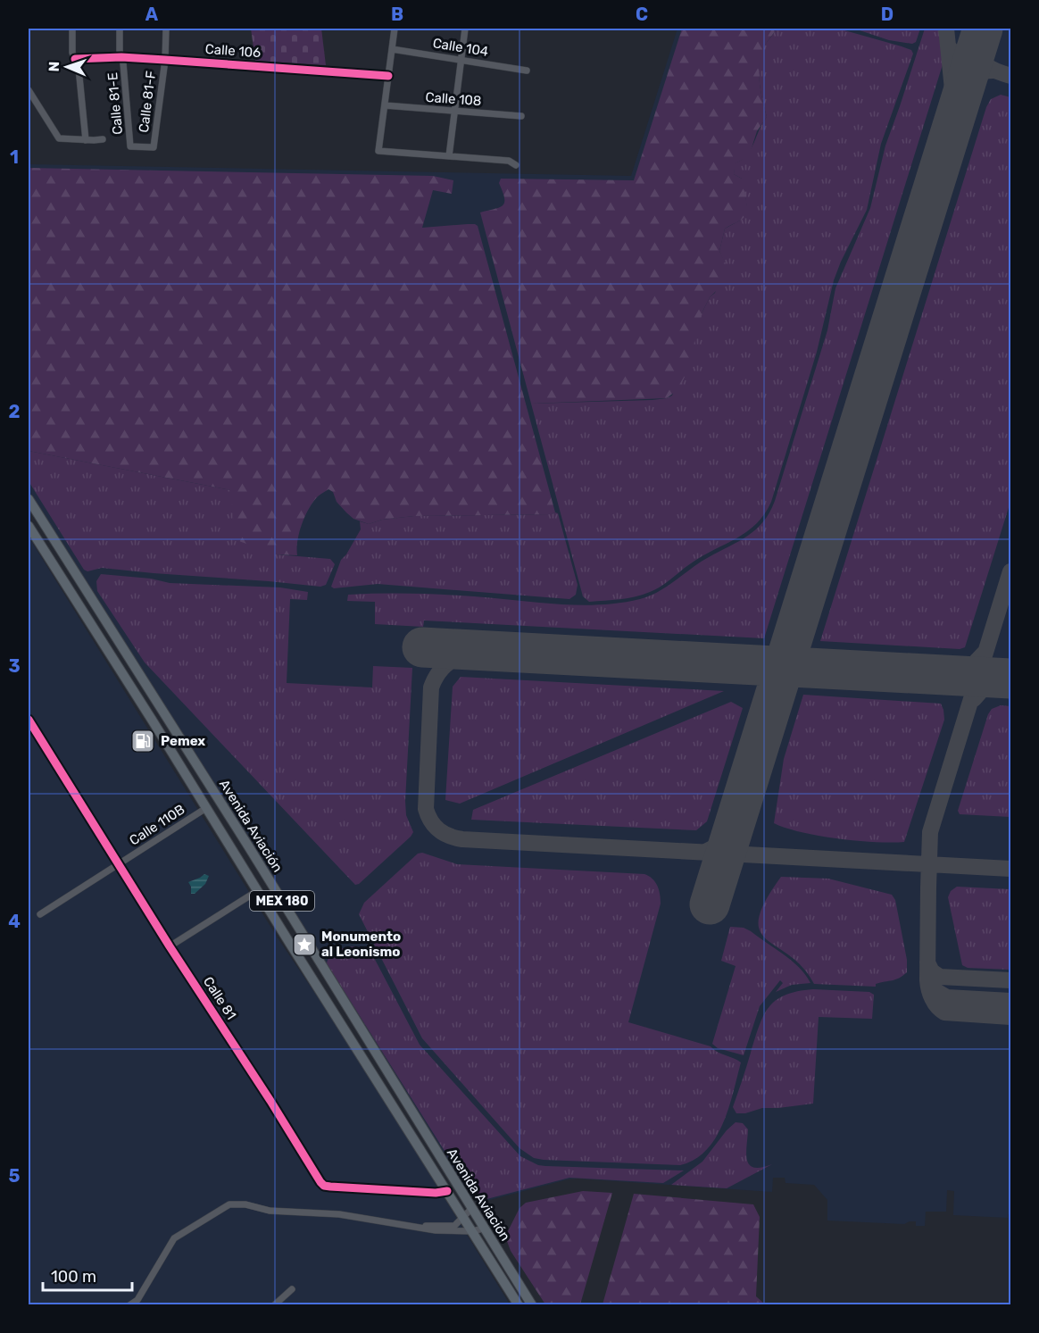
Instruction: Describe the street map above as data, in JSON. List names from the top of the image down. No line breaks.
{"streets":{"main road":["Avenida Aviación","MEX 180"],"street":["Calle 104","Calle 106","Calle 108","Calle 81-F","Calle 81-E","Calle 110B","Calle 81"]},"crossings":[["Calle 106","Calle 81-F"],["Calle 106","Calle 81-E"],["Calle 81-F","Calle 81-E"],["Calle 110B","Avenida Aviación"],["Calle 110B","Calle 81"],["Avenida Aviación","Calle 81"]],"places":{"fuel station":["Pemex"],"place":["Monumento al Leonismo"]},"scale_bar":"100 m","north":"left","grid":{"columns":["A","B","C","D"],"rows":["1","2","3","4","5"]}}
